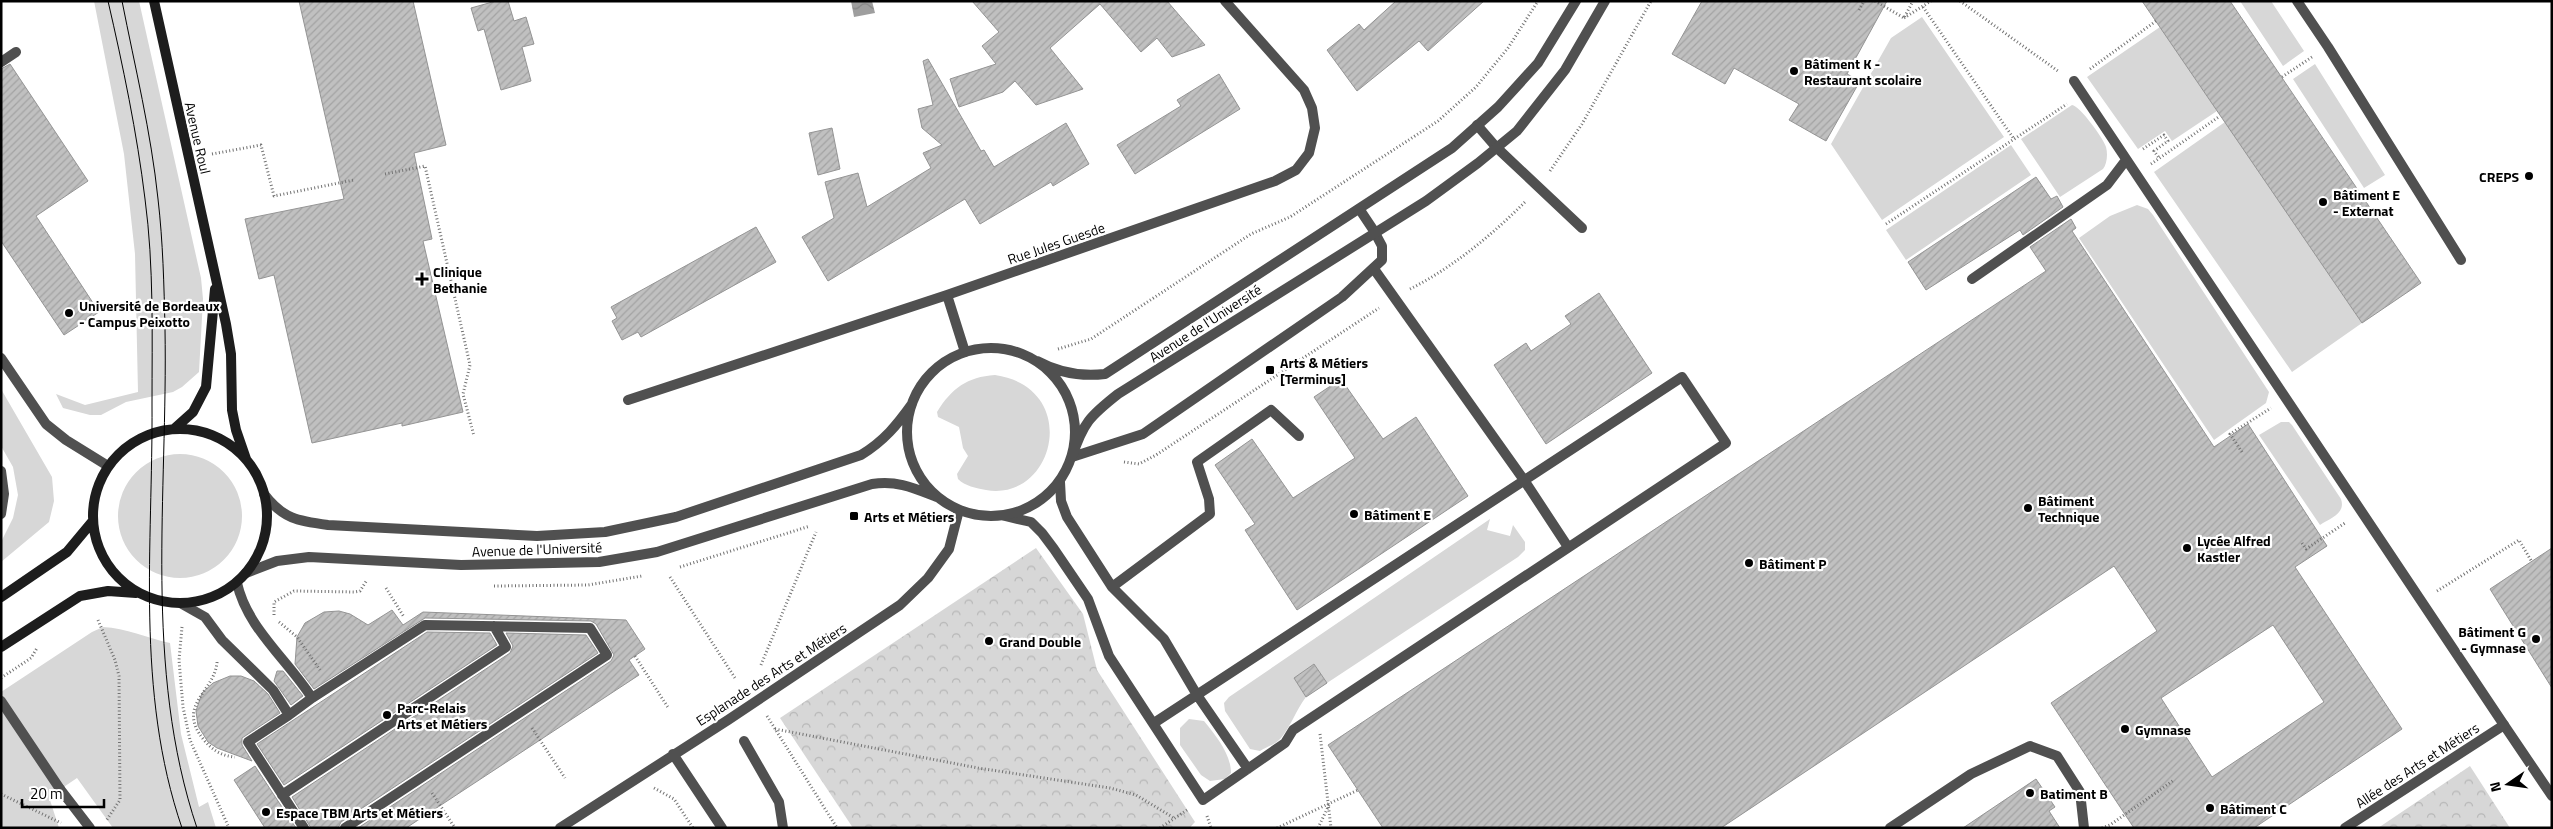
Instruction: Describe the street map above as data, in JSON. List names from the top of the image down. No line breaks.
{"streets":{"main road":["Avenue Roul"],"street":["Rue Jules Guesde","Avenue de l'Université","Esplanade des Arts et Métiers","Allée des Arts et Métiers"]},"crossings":[["Avenue Roul","Avenue de l'Université"],["Avenue de l'Université","Esplanade des Arts et Métiers"]],"places":{"other":["Bâtiment K - Restaurant scolaire","CREPS","Bâtiment E - Externat","Université de Bordeaux - Campus Peixotto","Bâtiment Technique","Bâtiment E","Lycée Alfred Kastler","Bâtiment P","Bâtiment G - Gymnase","Grand Double","Parc-Relais Arts et Métiers","Gymnase","Batiment B","Bâtiment C","Espace TBM Arts et Métiers"],"health":["Clinique Bethanie"],"transit":["Arts & Métiers [Terminus]","Arts et Métiers"]},"scale_bar":"20 m","north":"left"}
